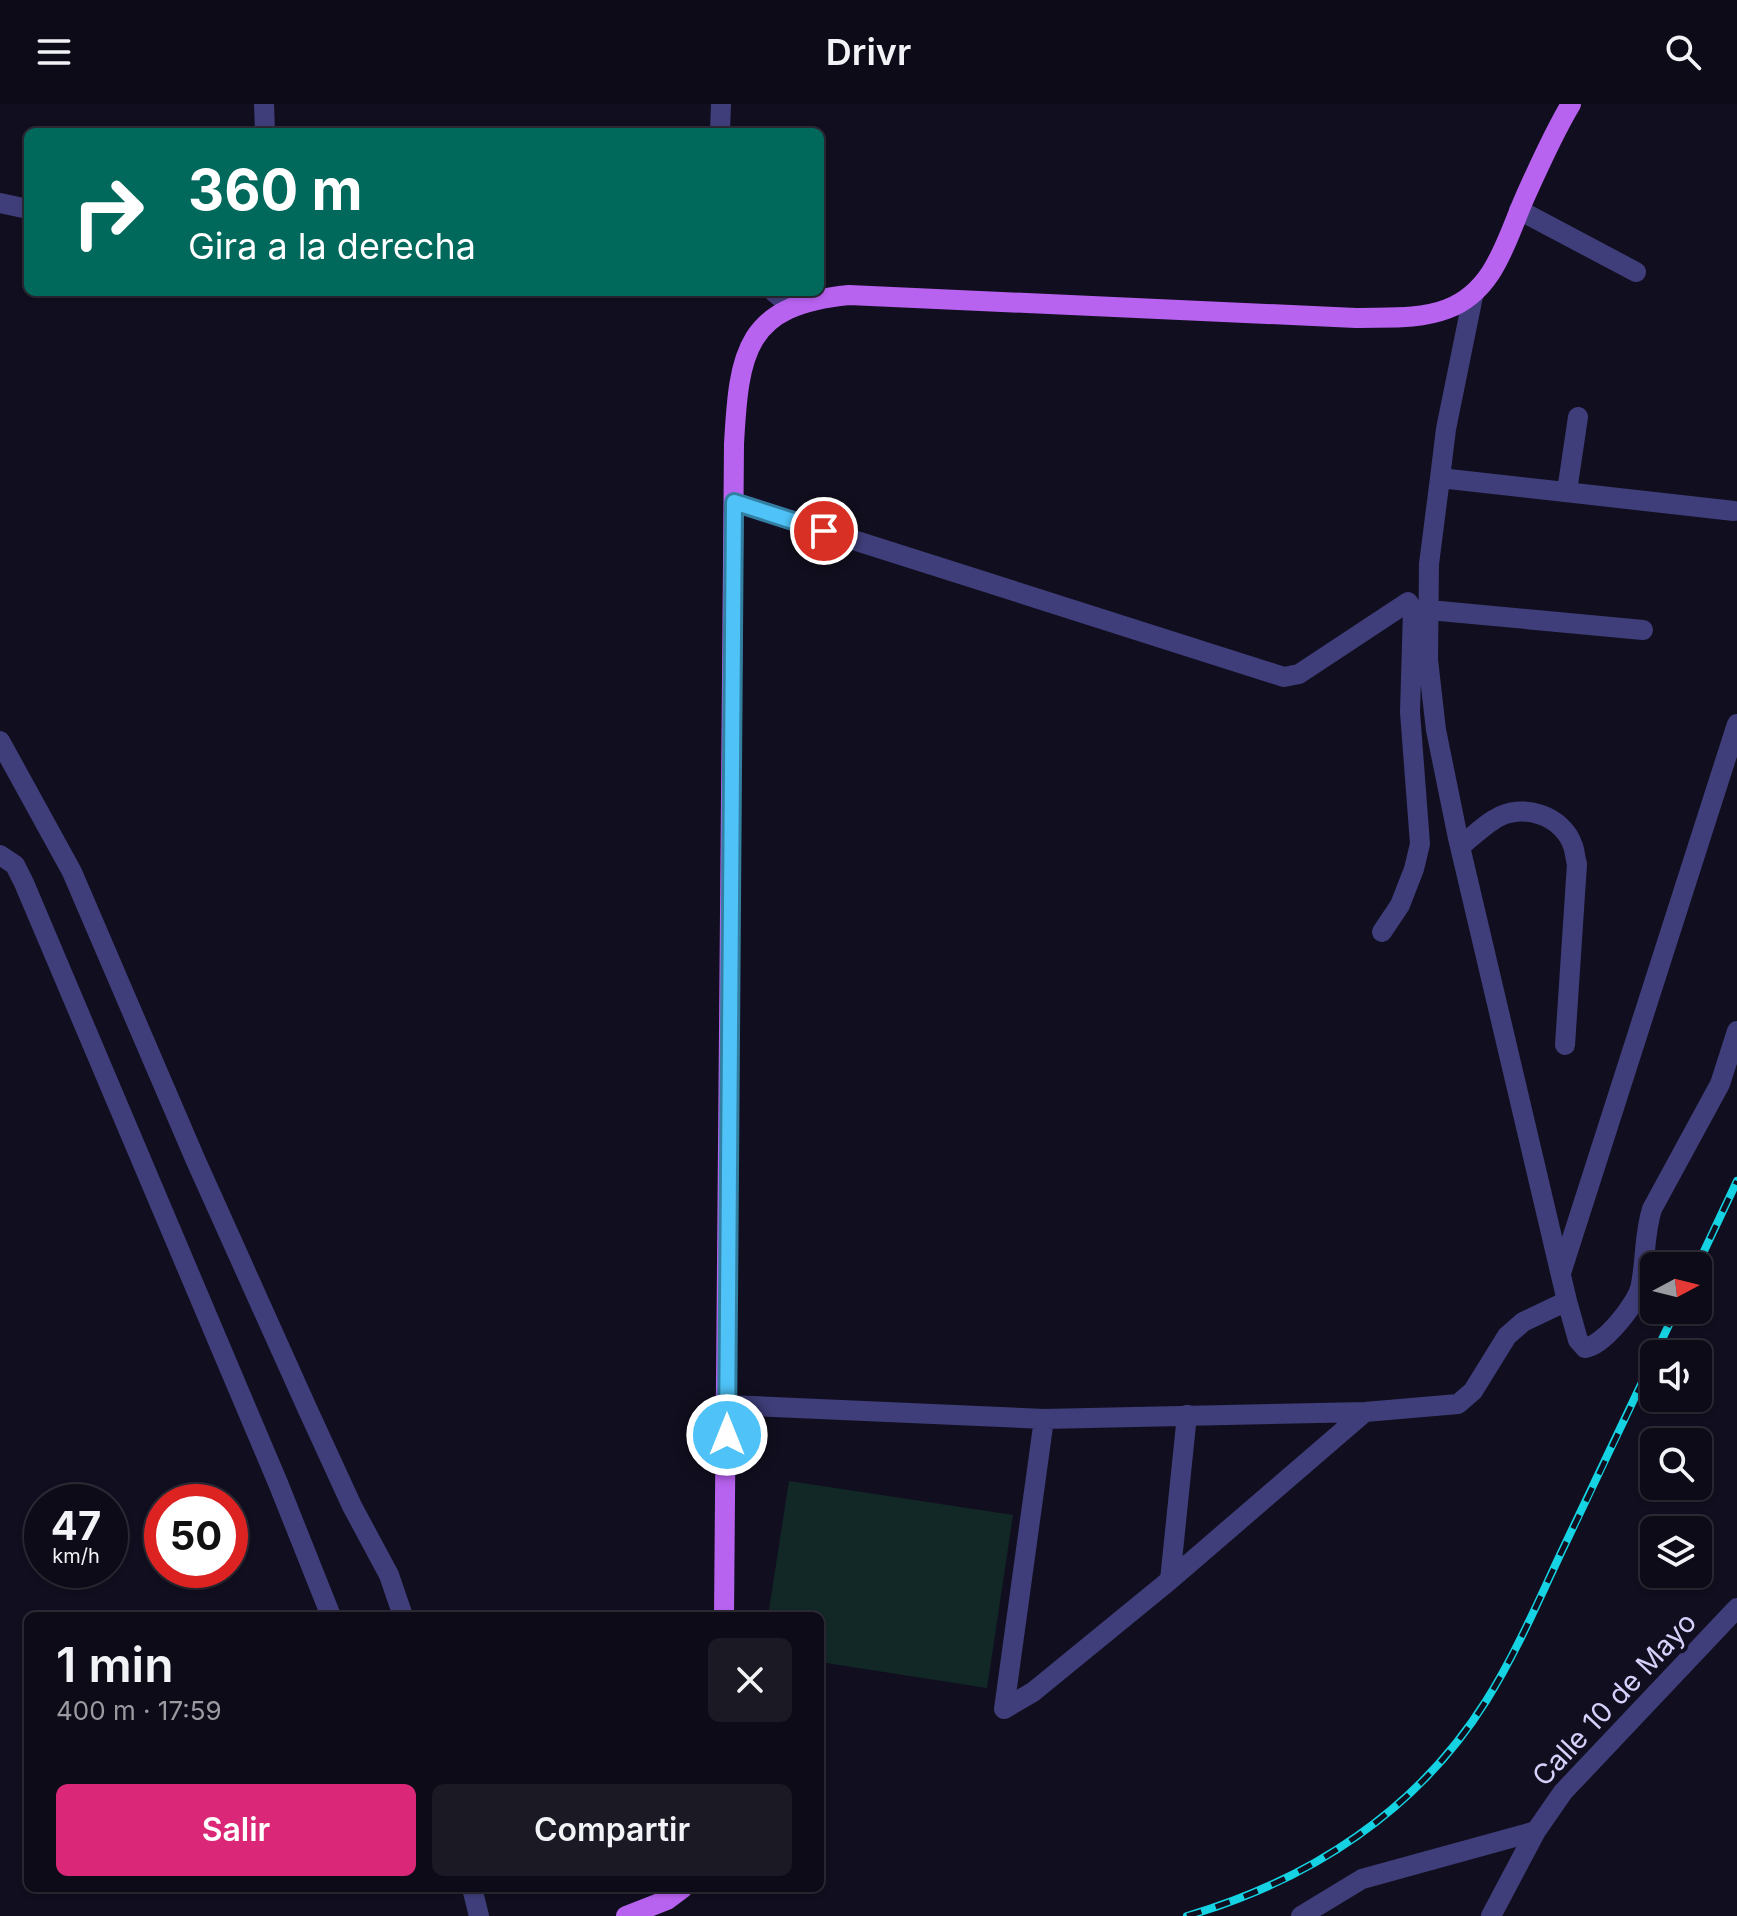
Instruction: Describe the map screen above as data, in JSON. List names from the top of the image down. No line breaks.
{"streets":{"street":["Calle 10 de Mayo"]},"north":"right","page":{"header":"Drivr","turn":["360 m","Gira a la derecha"],"speed":"47 km/h","limit":"50","heading":["1 min","400 m · 17:59"],"buttons":["Salir","Compartir"]}}
